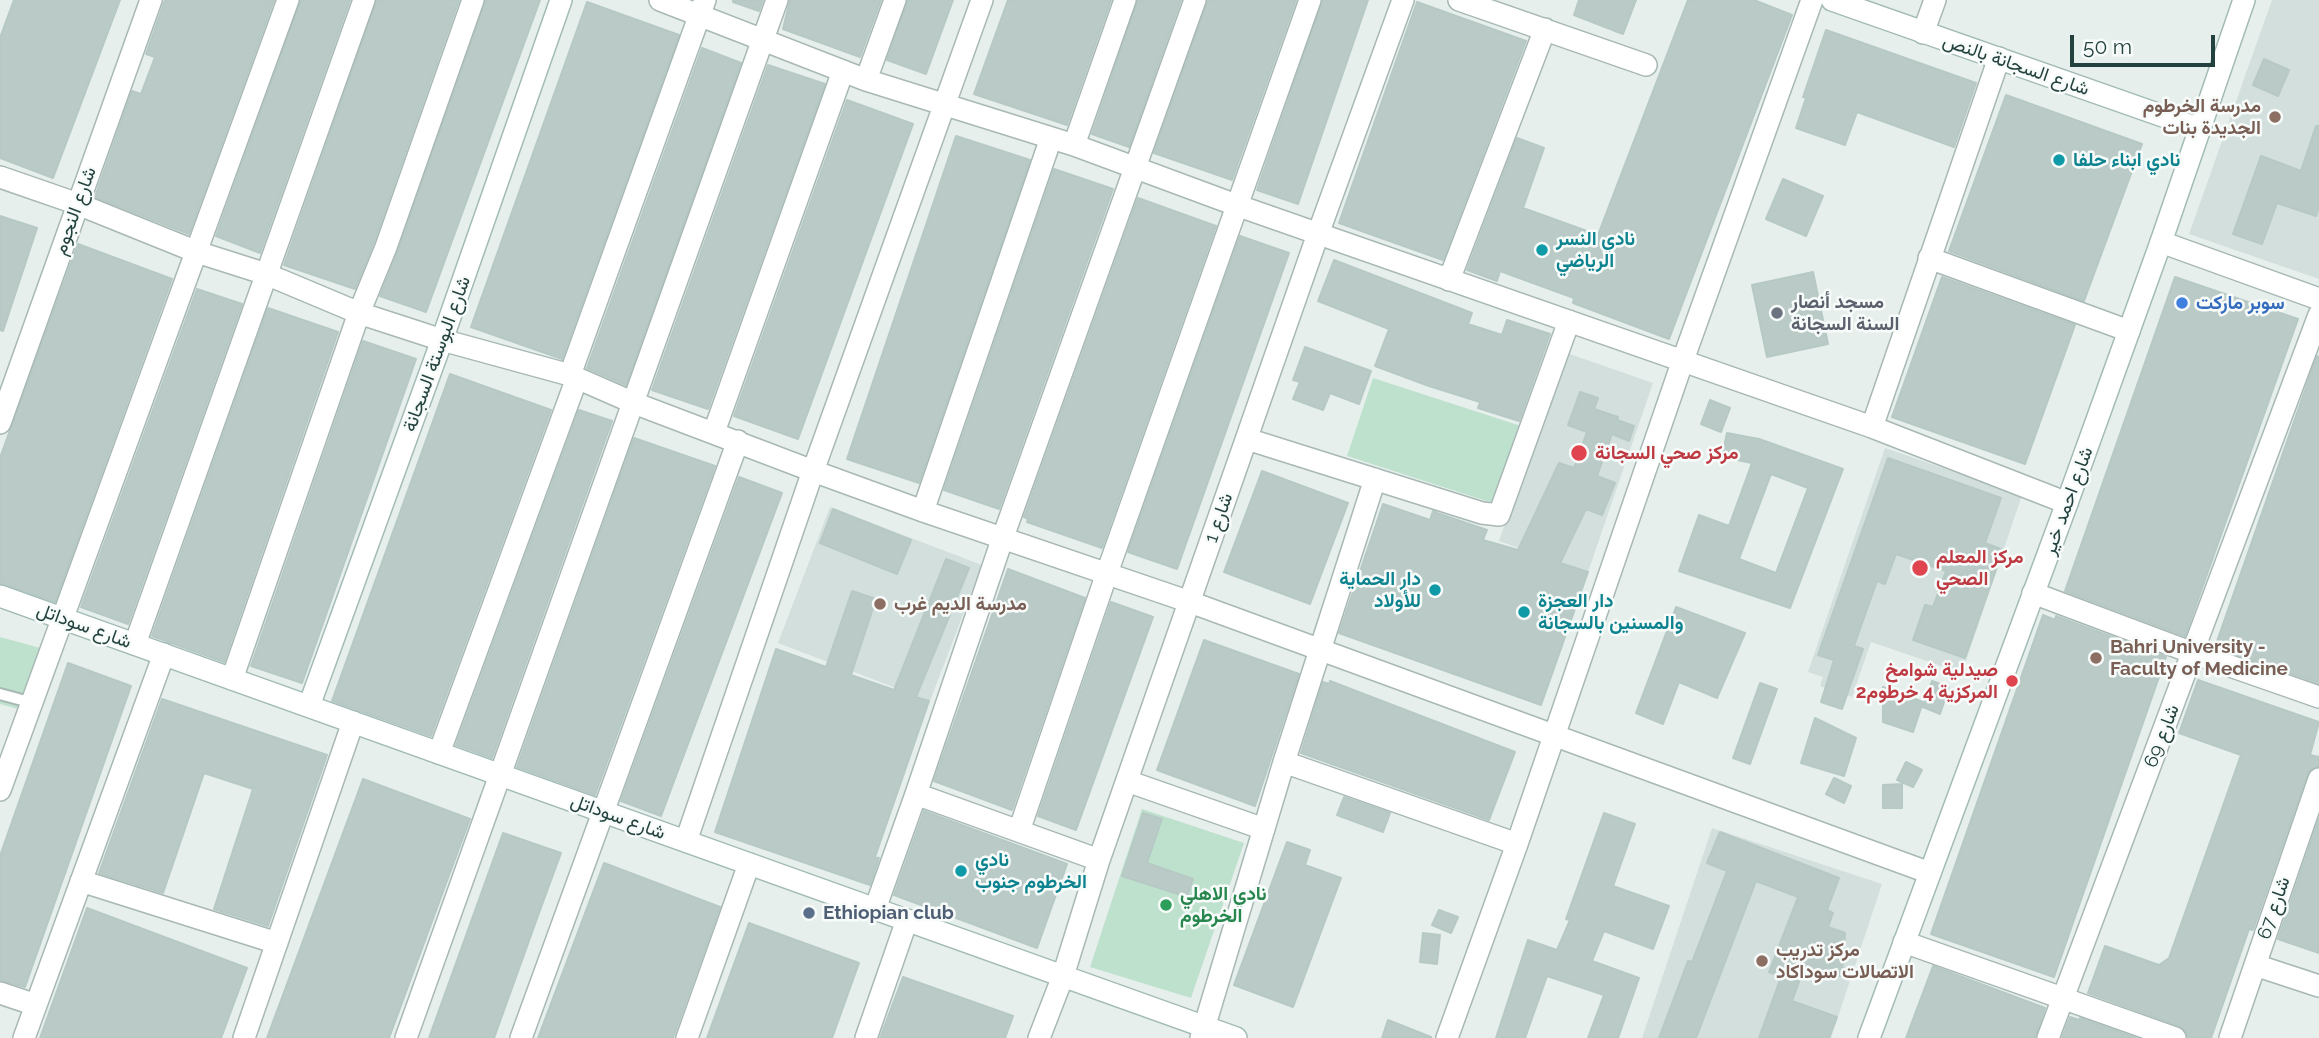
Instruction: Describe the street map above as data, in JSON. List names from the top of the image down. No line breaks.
{"streets":{"street":["شارع السجانة بالنص","شارع النجوم","شارع البوستة السجانة","شارع احمد خير","شارع 1","شارع سوداتل","شارع 69","شارع 67"]},"crossings":[["شارع السجانة بالنص","شارع احمد خير"],["شارع البوستة السجانة","شارع سوداتل"],["شارع 1","شارع سوداتل"]],"places":["مدرسة الخرطوم الجديدة بنات","نادي ابناء حلفا","نادي النسر الرياضي","سوبر ماركت","مسجد أنصار السنة السجانة","مركز صحي السجانة","مركز المعلم الصحي","دار الحماية للأولاد","مدرسة الديم غرب","دار العجزة والمسنين بالسجانة","Bahri University - Faculty of Medicine","صيدلية شوامخ المركزية 4 خرطوم2","نادي الخرطوم جنوب","نادي الاهلي الخرطوم","Ethiopian club","مركز تدريب الاتصالات سوداكاد"],"scale_bar":"50 m"}
